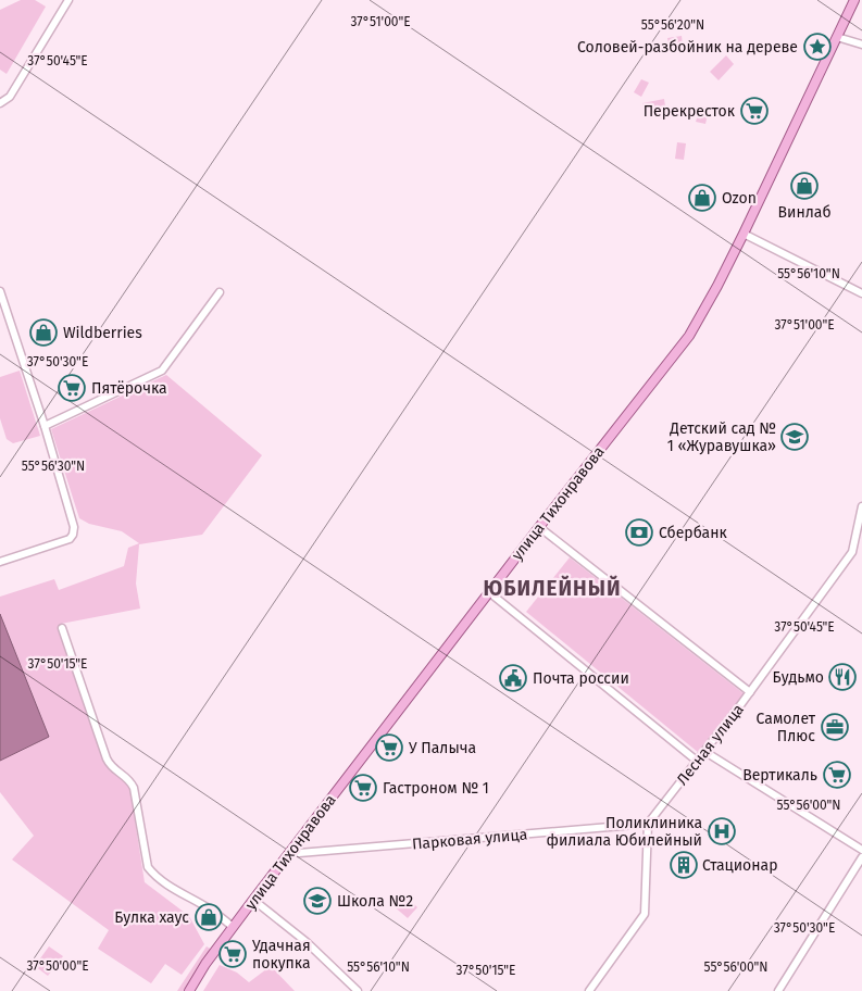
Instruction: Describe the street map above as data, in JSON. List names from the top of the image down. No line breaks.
{"streets":{"main road":["улица Тихонравова"],"street":["Лесная улица","Парковая улица"]},"crossings":[["улица Тихонравова","Парковая улица"],["Лесная улица","Парковая улица"]],"districts":["ЮБИЛЕЙНЫЙ"],"places":{"place":["Соловей-разбойник на дереве"],"supermarket":["Перекресток","Пятёрочка","У Палыча","Вертикаль","Гастроном № 1","Удачная покупка"],"shop":["Винлаб","Ozon","Wildberries","Булка хаус"],"school or university":["Детский сад № 1 «Журавушка»","Школа №2"],"bank":["Сбербанк"],"restaurant":["Будьмо"],"public building":["Почта россии"],"office":["Самолет Плюс"],"hospital":["Поликлиника филиала Юбилейный"],"building":["Стационар"]},"coordinates":["37°51'00\"E","55°56'20\"N","37°50'45\"E","55°56'10\"N","37°50'30\"E","55°56'30\"N","37°50'15\"E","55°56'00\"N","37°50'00\"E"]}
